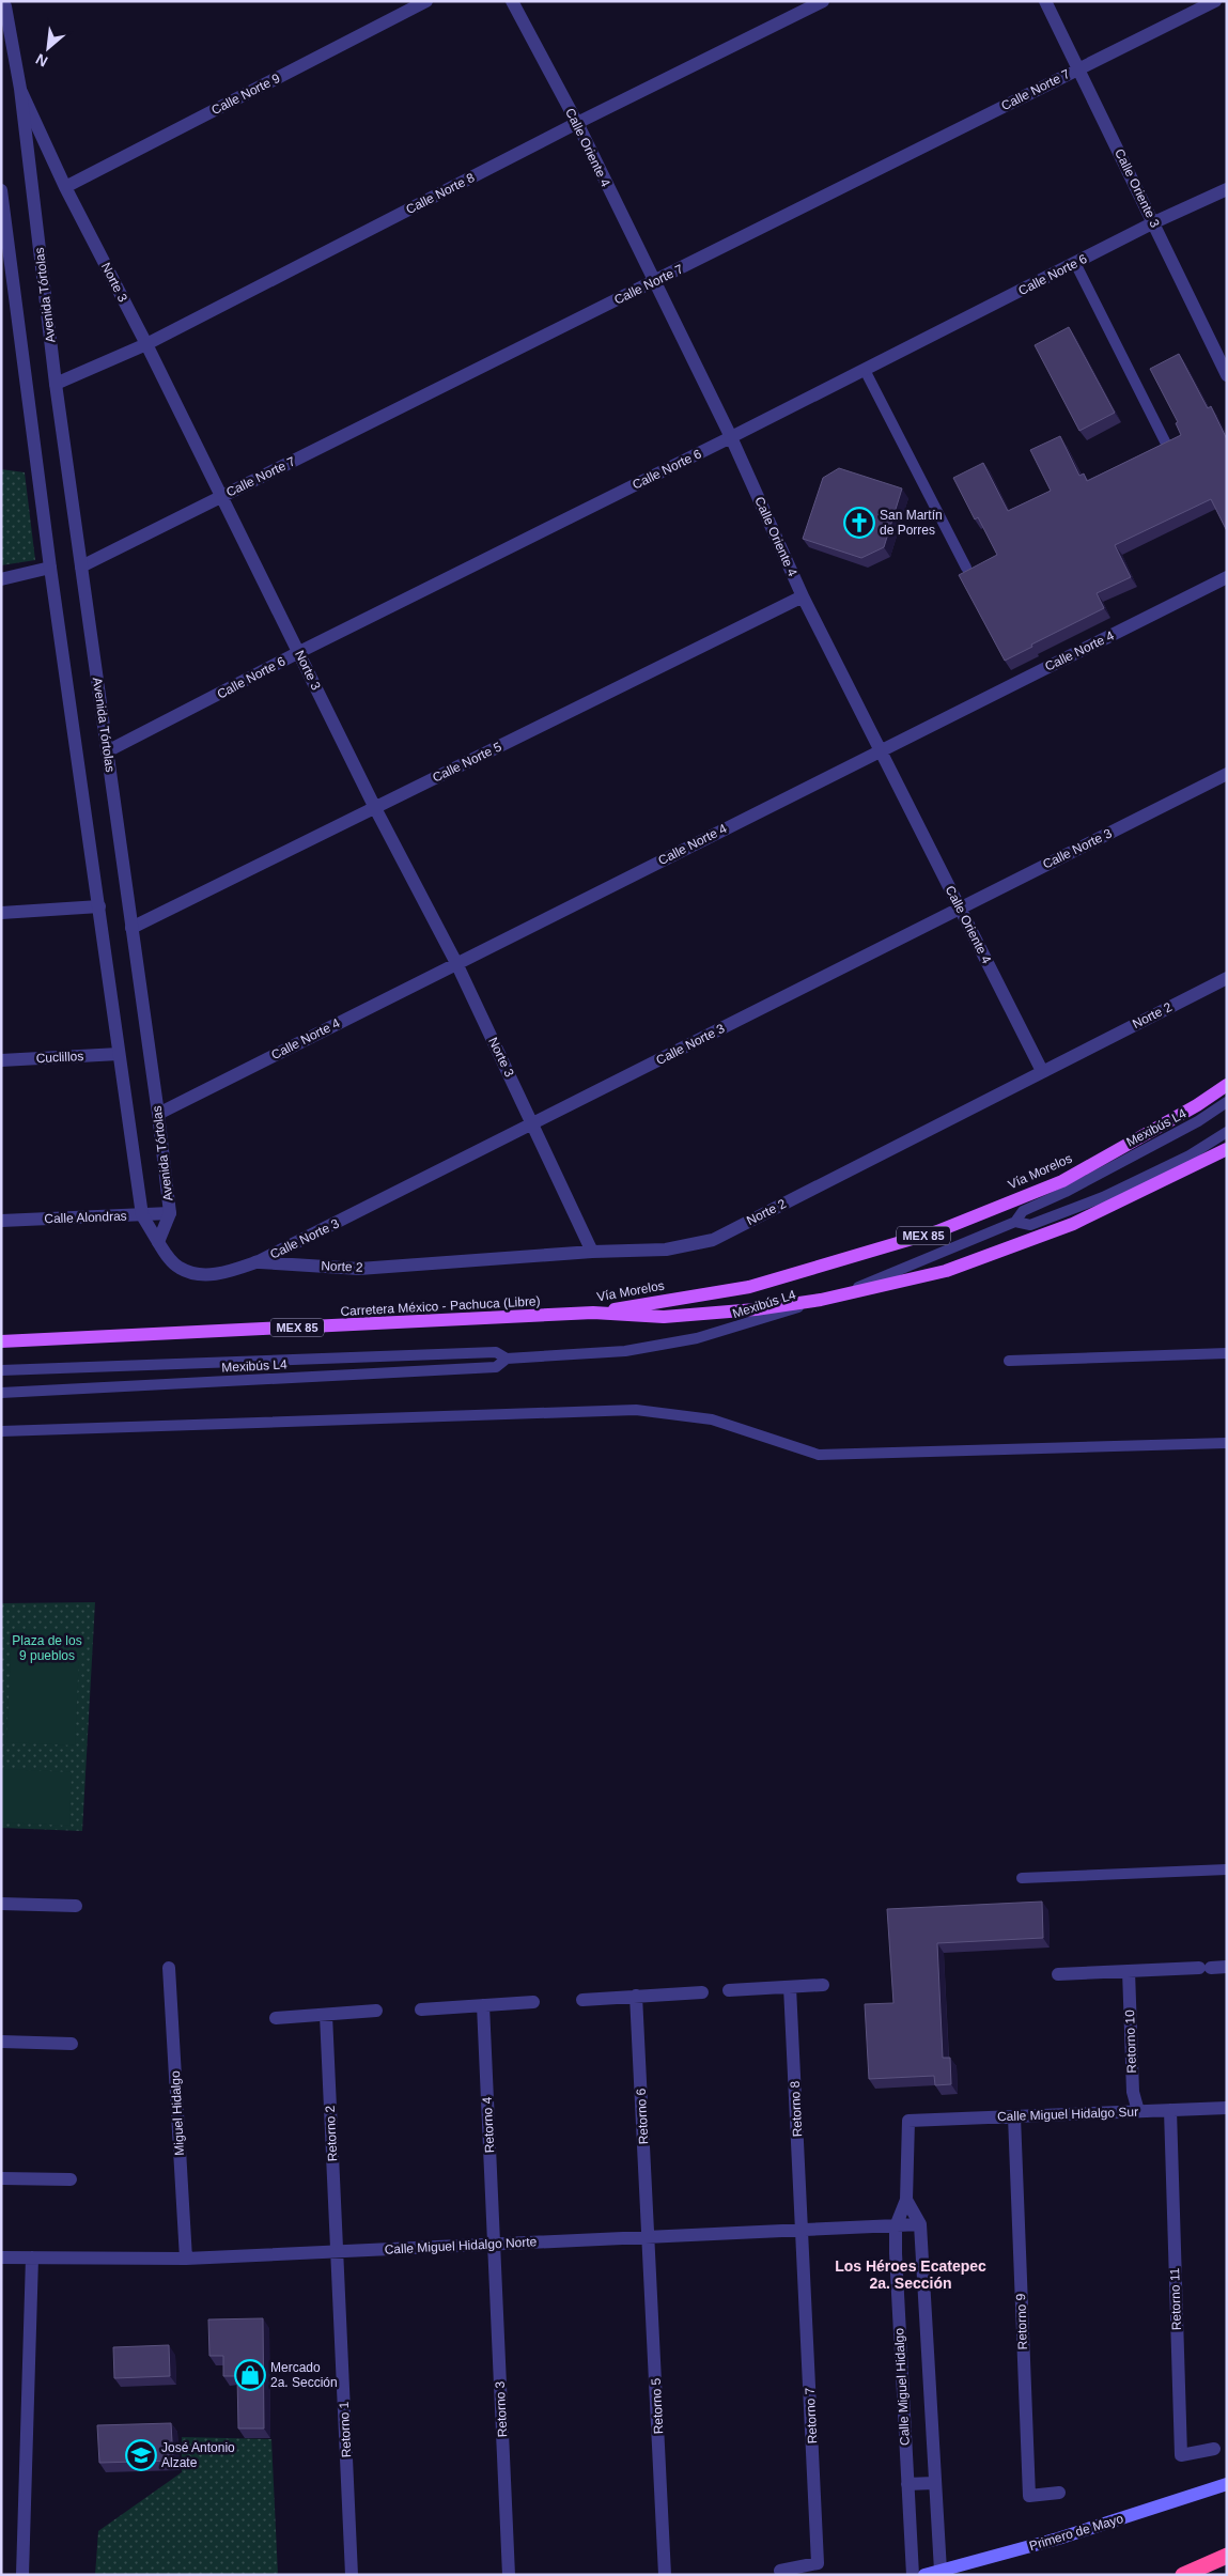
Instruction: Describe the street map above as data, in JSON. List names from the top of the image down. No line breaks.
{"streets":{"main road":["Vía Morelos","MEX 85","Carretera México - Pachuca (Libre)","Primero de Mayo"],"street":["Calle Norte 7","Calle Norte 9","Calle Oriente 4","Calle Oriente 3","Calle Norte 8","Calle Norte 6","Norte 3","Avenida Tórtolas","Calle Norte 4","Calle Norte 5","Calle Norte 3","Norte 2","Cuclillos","Calle Alondras","Retorno 10","Retorno 8","Miguel Hidalgo","Calle Miguel Hidalgo Sur","Retorno 6","Retorno 4","Retorno 2","Calle Miguel Hidalgo Norte","Retorno 11","Retorno 9","Calle Miguel Hidalgo","Retorno 5","Retorno 3","Retorno 7","Retorno 1"],"lane":["Mexibús L4"]},"crossings":[["Calle Norte 7","Calle Oriente 4"],["Calle Norte 7","Calle Oriente 3"],["Calle Norte 7","Norte 3"],["Calle Norte 7","Avenida Tórtolas"],["Calle Norte 9","Norte 3"],["Calle Oriente 4","Calle Norte 8"],["Calle Oriente 4","Calle Norte 6"],["Calle Oriente 4","Calle Norte 4"],["Calle Oriente 4","Calle Norte 5"],["Calle Oriente 4","Calle Norte 3"],["Calle Oriente 4","Norte 2"],["Calle Oriente 3","Calle Norte 6"],["Calle Norte 8","Norte 3"],["Calle Norte 8","Avenida Tórtolas"],["Calle Norte 6","Norte 3"],["Calle Norte 6","Avenida Tórtolas"],["Norte 3","Avenida Tórtolas"],["Norte 3","Calle Norte 4"],["Norte 3","Calle Norte 5"],["Norte 3","Calle Norte 3"],["Norte 3","Norte 2"],["Avenida Tórtolas","Calle Norte 4"],["Avenida Tórtolas","Calle Norte 5"],["Avenida Tórtolas","Calle Norte 3"],["Avenida Tórtolas","Calle Alondras"],["Calle Norte 3","Norte 2"],["Mexibús L4","Vía Morelos"],["Vía Morelos","Carretera México - Pachuca (Libre)"],["Retorno 10","Calle Miguel Hidalgo Sur"],["Retorno 8","Calle Miguel Hidalgo Norte"],["Retorno 8","Retorno 7"],["Miguel Hidalgo","Calle Miguel Hidalgo Norte"],["Calle Miguel Hidalgo Sur","Retorno 11"],["Calle Miguel Hidalgo Sur","Retorno 9"],["Calle Miguel Hidalgo Sur","Calle Miguel Hidalgo"],["Retorno 6","Calle Miguel Hidalgo Norte"],["Retorno 6","Retorno 5"],["Retorno 4","Calle Miguel Hidalgo Norte"],["Retorno 4","Retorno 3"],["Retorno 2","Calle Miguel Hidalgo Norte"],["Retorno 2","Retorno 1"],["Calle Miguel Hidalgo Norte","Calle Miguel Hidalgo"],["Calle Miguel Hidalgo Norte","Retorno 5"],["Calle Miguel Hidalgo Norte","Retorno 3"],["Calle Miguel Hidalgo Norte","Retorno 7"],["Calle Miguel Hidalgo Norte","Retorno 1"],["Calle Miguel Hidalgo","Primero de Mayo"]],"districts":["Los Héroes Ecatepec 2a. Sección"],"parks":["Plaza de los 9 pueblos"],"places":{"church":["San Martín de Porres"],"shop":["Mercado 2a. Sección"],"school or university":["José Antonio Alzate"]},"north":"bottom left"}
